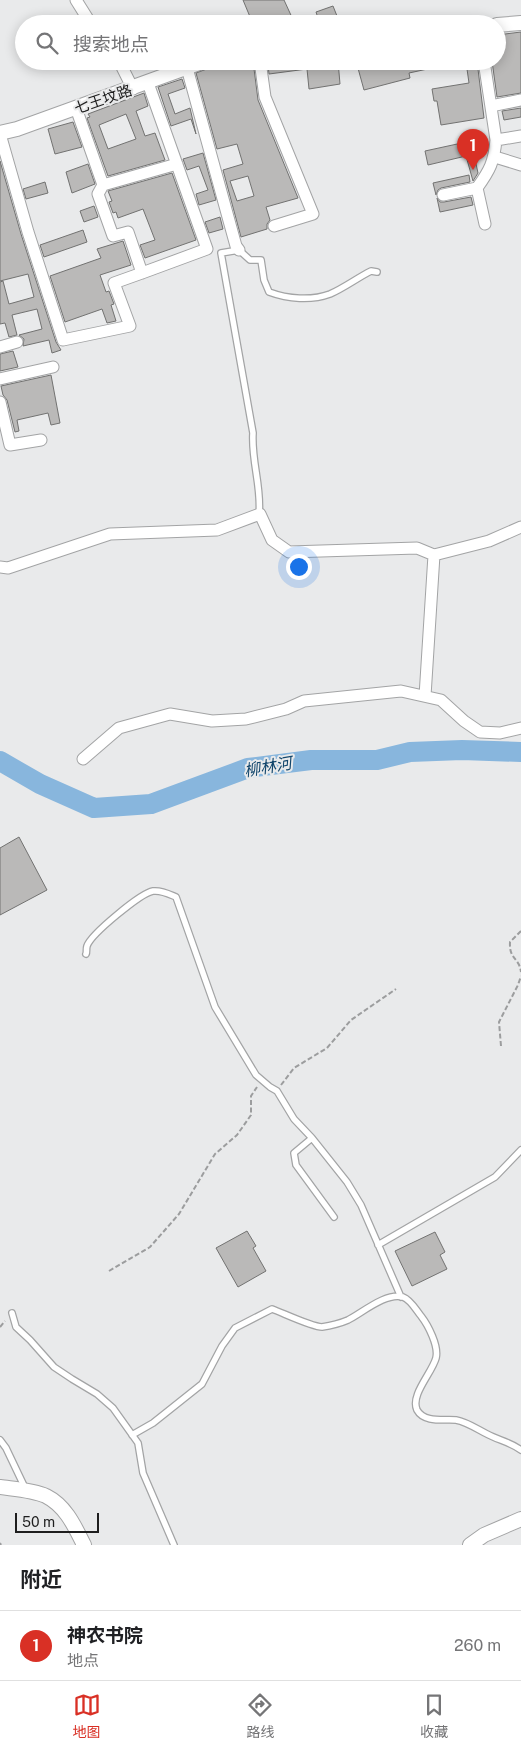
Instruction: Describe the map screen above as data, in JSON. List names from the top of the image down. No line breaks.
{"streets":{"street":["七王坟路"]},"water":["柳林河"],"scale_bar":"50 m","page":{"search":"搜索地点","pins":"1","scale":"50 m","heading":"附近","list":[{"mark":"1","name":"神农书院","note":"地点","value":"260 m"}],"nav":["地图","路线","收藏"]}}
